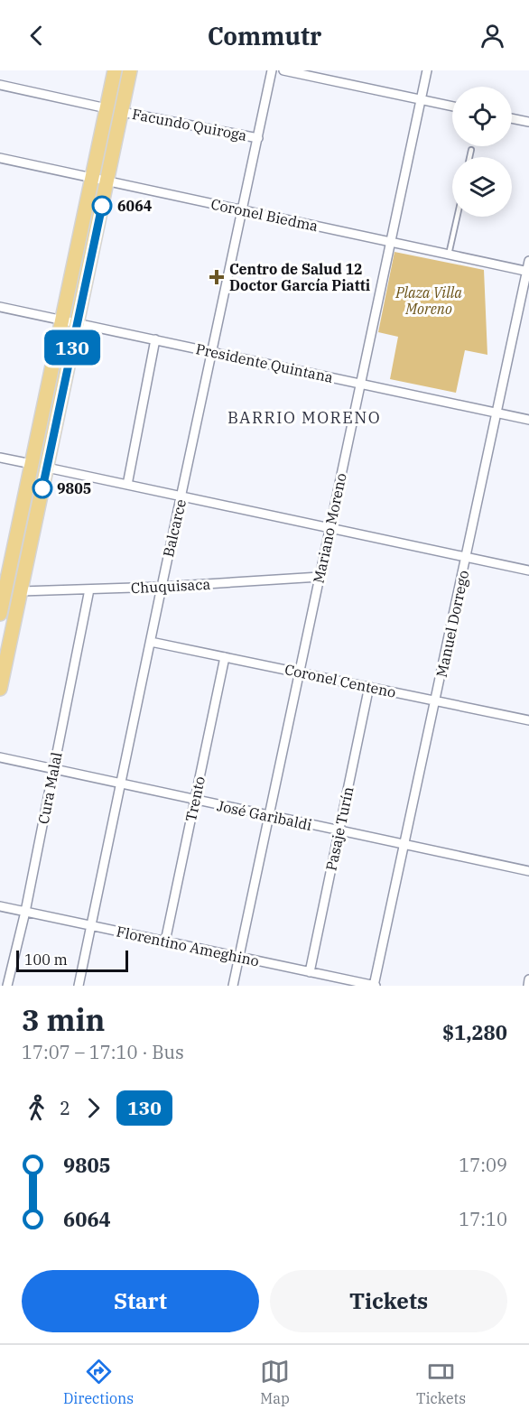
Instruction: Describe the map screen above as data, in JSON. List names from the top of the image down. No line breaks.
{"streets":{"street":["Facundo Quiroga","Coronel Biedma","Presidente Quintana","Balcarce","Mariano Moreno","Chuquisaca","Manuel Dorrego","Coronel Centeno","Cura Malal","Trento","José Garibaldi","Pasaje Turín","Florentino Ameghino"]},"crossings":[["Facundo Quiroga","Balcarce"],["Coronel Biedma","Balcarce"],["Coronel Biedma","Mariano Moreno"],["Coronel Biedma","Manuel Dorrego"],["Presidente Quintana","Balcarce"],["Presidente Quintana","Mariano Moreno"],["Presidente Quintana","Manuel Dorrego"],["Balcarce","Chuquisaca"],["Balcarce","Coronel Centeno"],["Balcarce","José Garibaldi"],["Balcarce","Florentino Ameghino"],["Mariano Moreno","Chuquisaca"],["Mariano Moreno","Coronel Centeno"],["Mariano Moreno","José Garibaldi"],["Mariano Moreno","Florentino Ameghino"],["Chuquisaca","Cura Malal"],["Manuel Dorrego","Coronel Centeno"],["Manuel Dorrego","José Garibaldi"],["Manuel Dorrego","Florentino Ameghino"],["Coronel Centeno","Trento"],["Coronel Centeno","Pasaje Turín"],["Cura Malal","José Garibaldi"],["Cura Malal","Florentino Ameghino"],["Trento","José Garibaldi"],["Trento","Florentino Ameghino"],["José Garibaldi","Pasaje Turín"],["Pasaje Turín","Florentino Ameghino"]],"districts":["BARRIO MORENO"],"parks":["Plaza Villa Moreno"],"places":{"other":["6064","9805"],"health":["Centro de Salud 12 Doctor García Piatti"]},"lines":["bus line 130"],"scale_bar":"100 m","page":{"header":"Commutr","on_map":"130","scale":"100 m","heading":["3 min","17:07 – 17:10 · Bus","$1,280"],"legs":["2","130"],"list":[{"name":"9805","value":"17:09"},{"name":"6064","value":"17:10"}],"buttons":["Start","Tickets"],"tabs":["Directions","Map","Tickets"]}}
